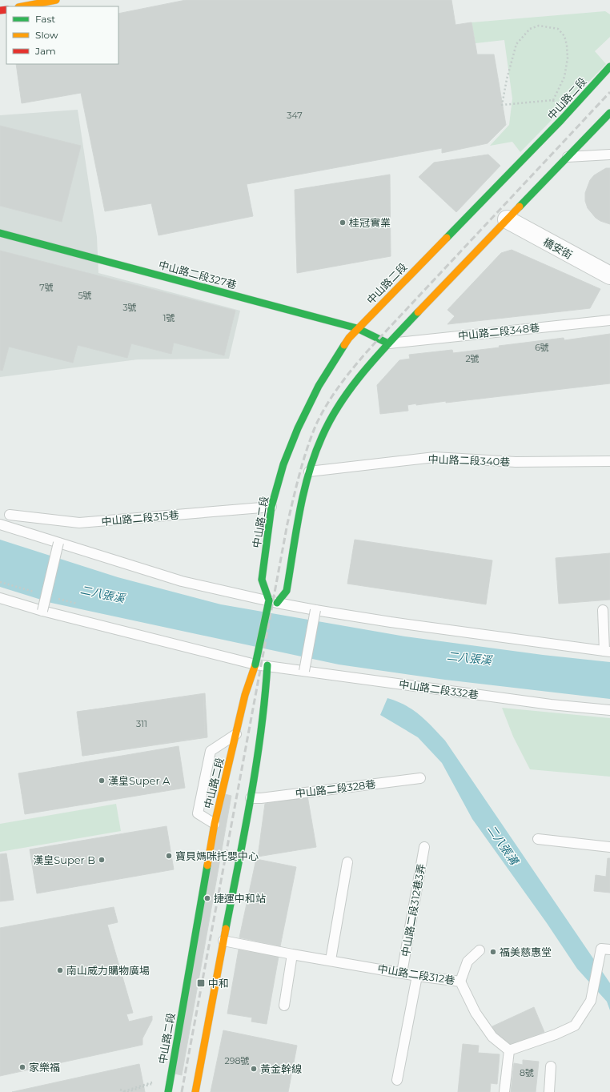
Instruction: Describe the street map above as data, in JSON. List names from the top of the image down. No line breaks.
{"streets":{"main road":["中山路二段","中山路二段327巷"],"street":["橋安街"],"lane":["中山路二段348巷","中山路二段340巷","中山路二段315巷","中山路二段332巷","中山路二段328巷","中山路二段312巷3弄","中山路二段312巷"]},"crossings":[["中山路二段","橋安街"],["中山路二段","中山路二段327巷"],["中山路二段","中山路二段348巷"],["中山路二段","中山路二段340巷"],["中山路二段","中山路二段315巷"],["中山路二段","中山路二段332巷"],["中山路二段327巷","中山路二段348巷"],["中山路二段312巷3弄","中山路二段312巷"]],"water":["二八張溪","二八張溝"],"places":{"other":["桂冠實業","漢皇Super A","寶貝媽咪托嬰中心","漢皇Super B","捷運中和站","福美慈惠堂","南山威力購物廣場","家樂福","黃金幹線"],"transit":["中和"]},"house_numbers":["347","7號","5號","3號","1號","6號","2號","311","298號","8號"],"legend":["Fast","Slow","Jam"]}
